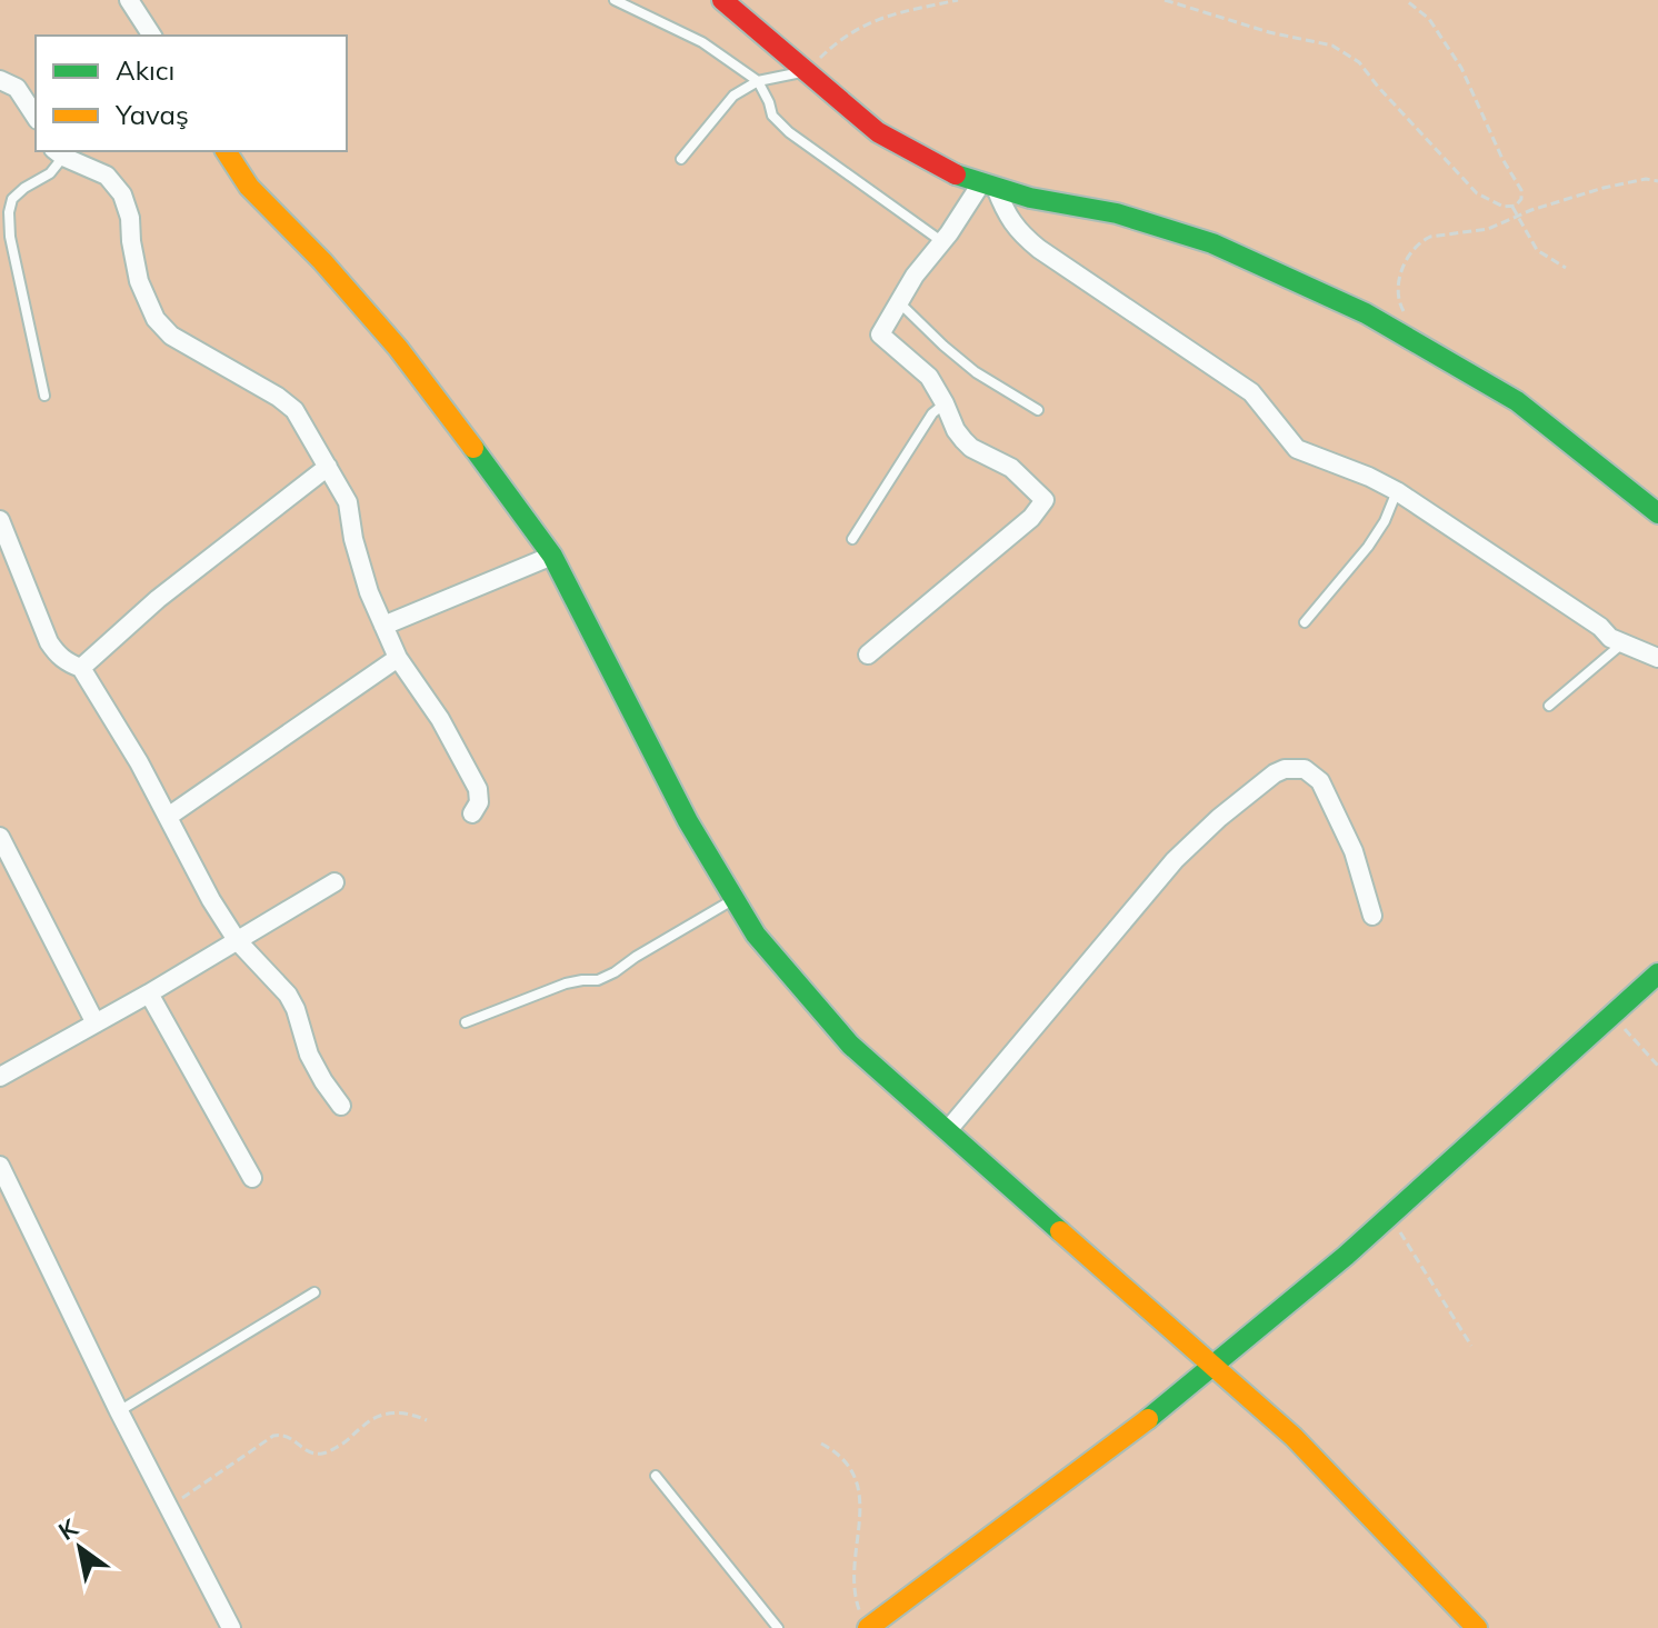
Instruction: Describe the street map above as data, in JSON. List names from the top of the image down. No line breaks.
{"legend":["Akıcı","Yavaş"],"north":"top left"}
